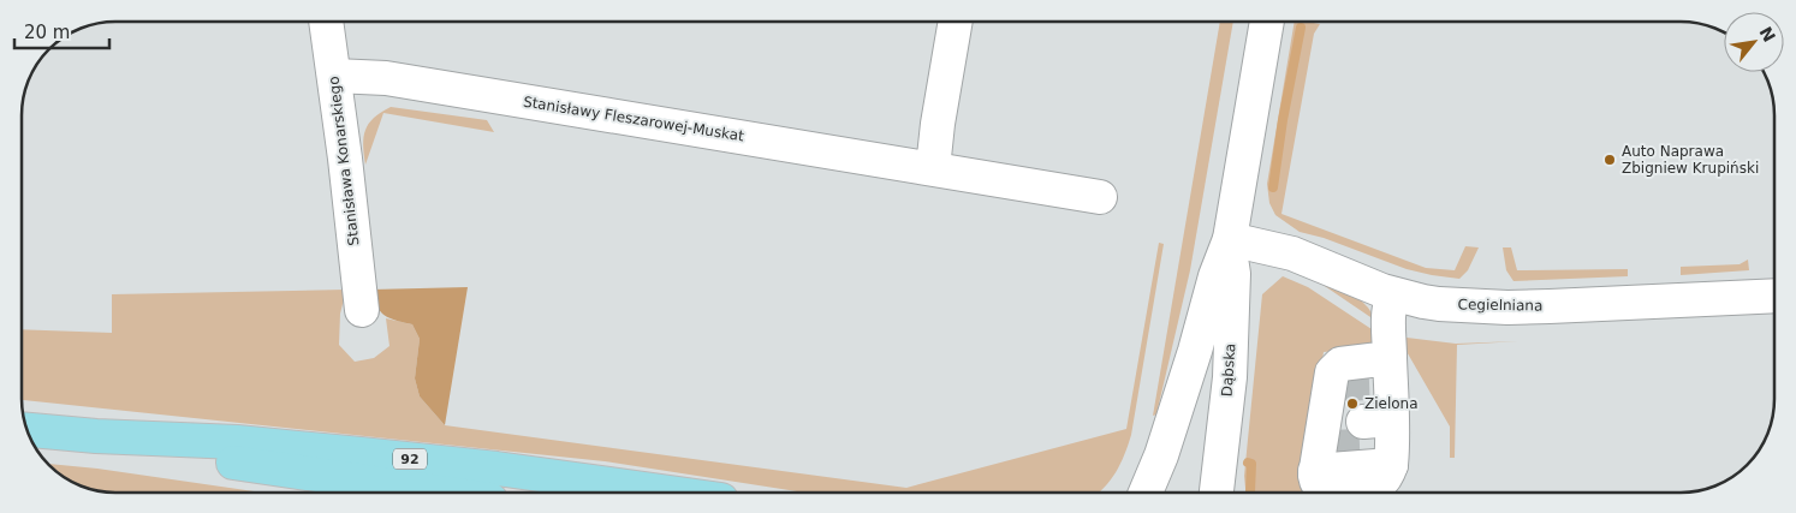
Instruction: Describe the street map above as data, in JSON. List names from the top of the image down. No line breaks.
{"streets":{"main road":["92"],"street":["Stanisławy Fleszarowej-Muskat","Stanisława Konarskiego","Cegielniana","Dąbska"]},"crossings":[["Stanisławy Fleszarowej-Muskat","Stanisława Konarskiego"],["Cegielniana","Dąbska"]],"places":["Auto Naprawa Zbigniew Krupiński","Zielona"],"scale_bar":"20 m","north":"top right"}
